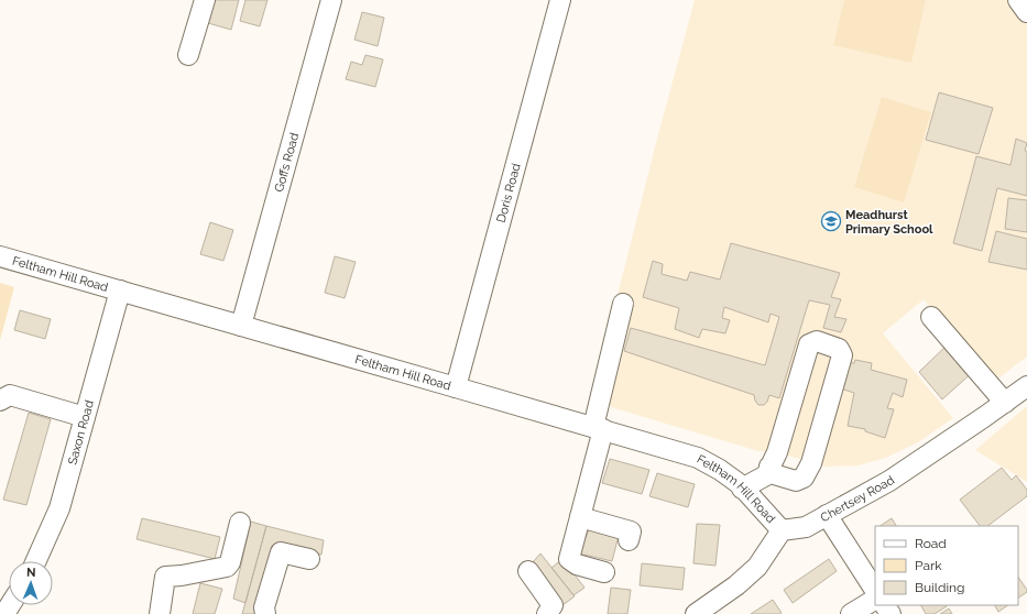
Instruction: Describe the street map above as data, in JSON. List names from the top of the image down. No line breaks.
{"streets":{"street":["Goffs Road","Doris Road","Feltham Hill Road","Saxon Road","Chertsey Road"]},"crossings":[["Goffs Road","Feltham Hill Road"],["Doris Road","Feltham Hill Road"],["Feltham Hill Road","Saxon Road"],["Feltham Hill Road","Chertsey Road"]],"places":{"school or university":["Meadhurst Primary School"]},"legend":["Road","Park","Building"],"north":"top"}
